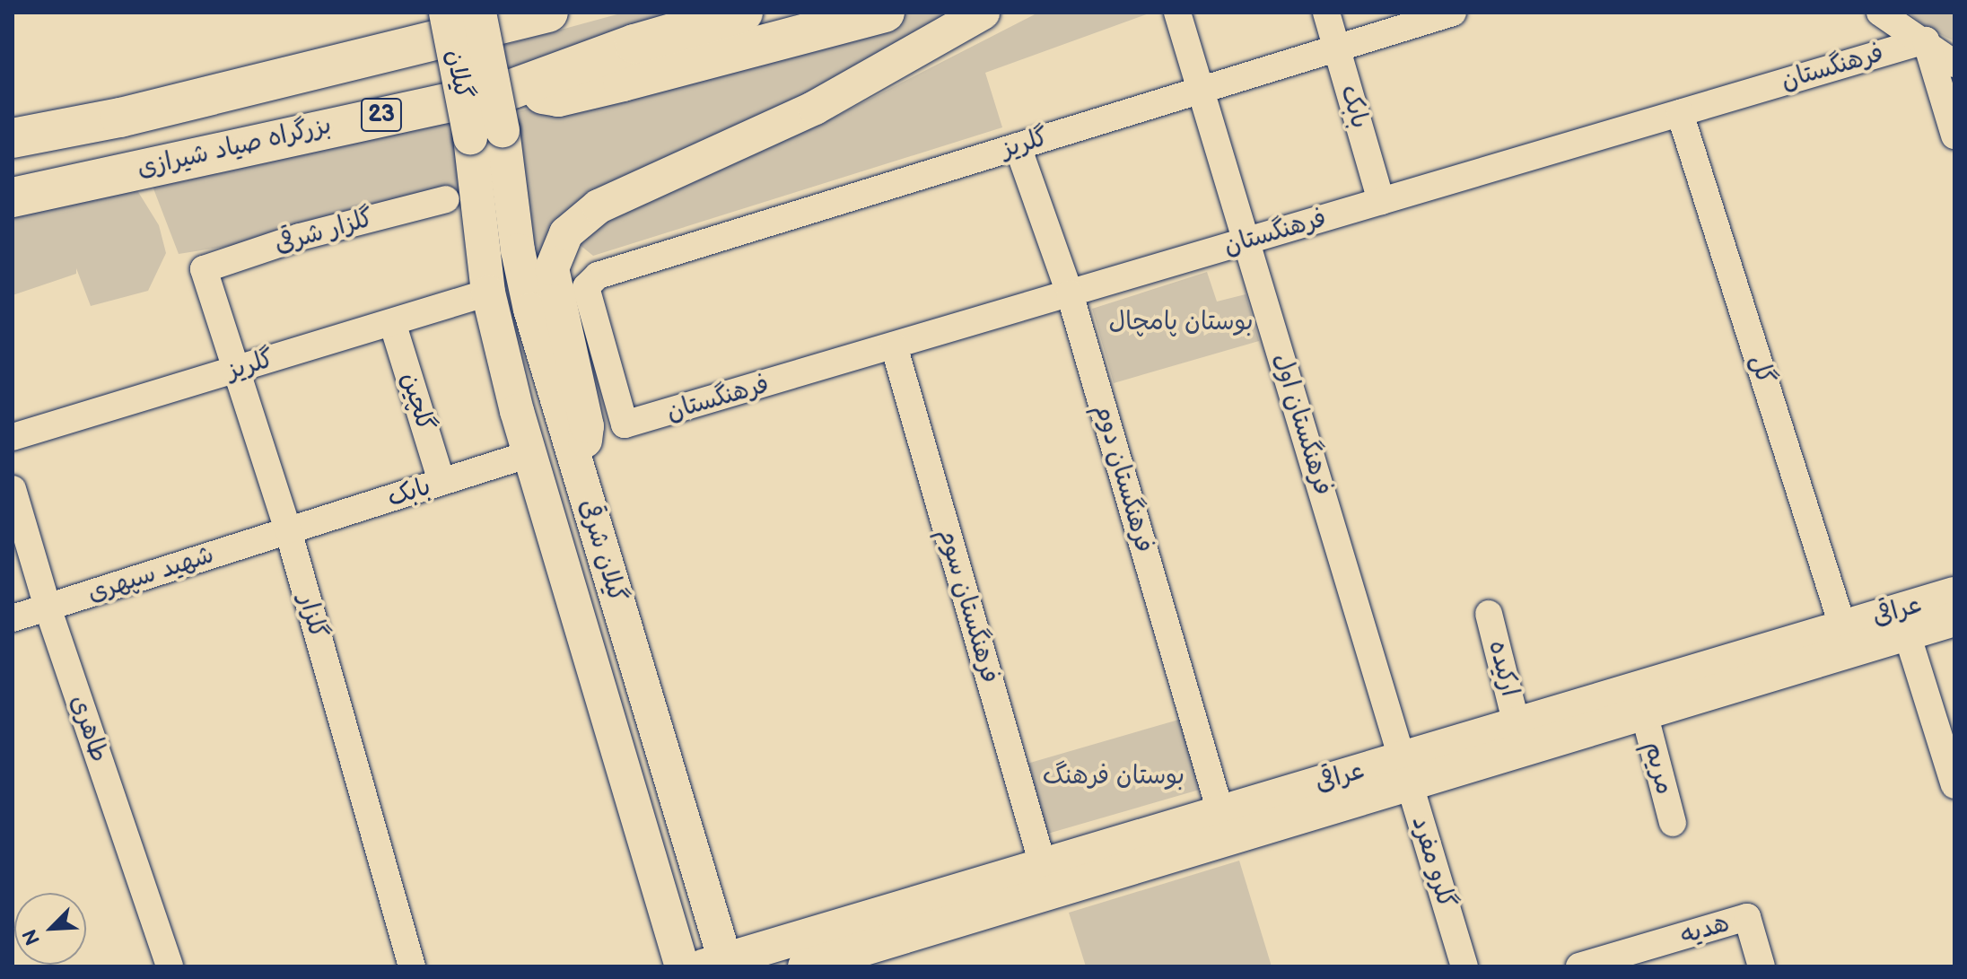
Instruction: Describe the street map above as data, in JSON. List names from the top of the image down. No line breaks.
{"streets":{"highway":["23","بزرگراه صیاد شیرازی"],"main road":["گیلان","گیلان شرقی","عراقی"],"street":["فرهنگستان","بابک","گلریز","گلزار شرقی","گل","گلچین","فرهنگستان اول","فرهنگستان دوم","شهید سپهری","فرهنگستان سوم","گلزار","ارکیده","طاهری","مریم","گلرو مفرد","هدیه"]},"crossings":[["فرهنگستان","بابک"],["فرهنگستان","گلریز"],["فرهنگستان","گل"],["فرهنگستان","فرهنگستان اول"],["فرهنگستان","فرهنگستان دوم"],["فرهنگستان","فرهنگستان سوم"],["گیلان","گیلان شرقی"],["بابک","گلریز"],["بابک","گلچین"],["بابک","گیلان شرقی"],["بابک","شهید سپهری"],["بابک","گلزار"],["گلریز","گلچین"],["گلریز","فرهنگستان اول"],["گلریز","فرهنگستان دوم"],["گلریز","گیلان شرقی"],["گلریز","گلزار"],["گلزار شرقی","گلزار"],["گل","عراقی"],["فرهنگستان اول","عراقی"],["فرهنگستان اول","گلرو مفرد"],["فرهنگستان دوم","عراقی"],["گیلان شرقی","عراقی"],["شهید سپهری","گلزار"],["شهید سپهری","طاهری"],["فرهنگستان سوم","عراقی"],["عراقی","ارکیده"],["عراقی","مریم"],["عراقی","گلرو مفرد"]],"parks":["بوستان پامچال","بوستان فرهنگ"],"north":"bottom left"}
